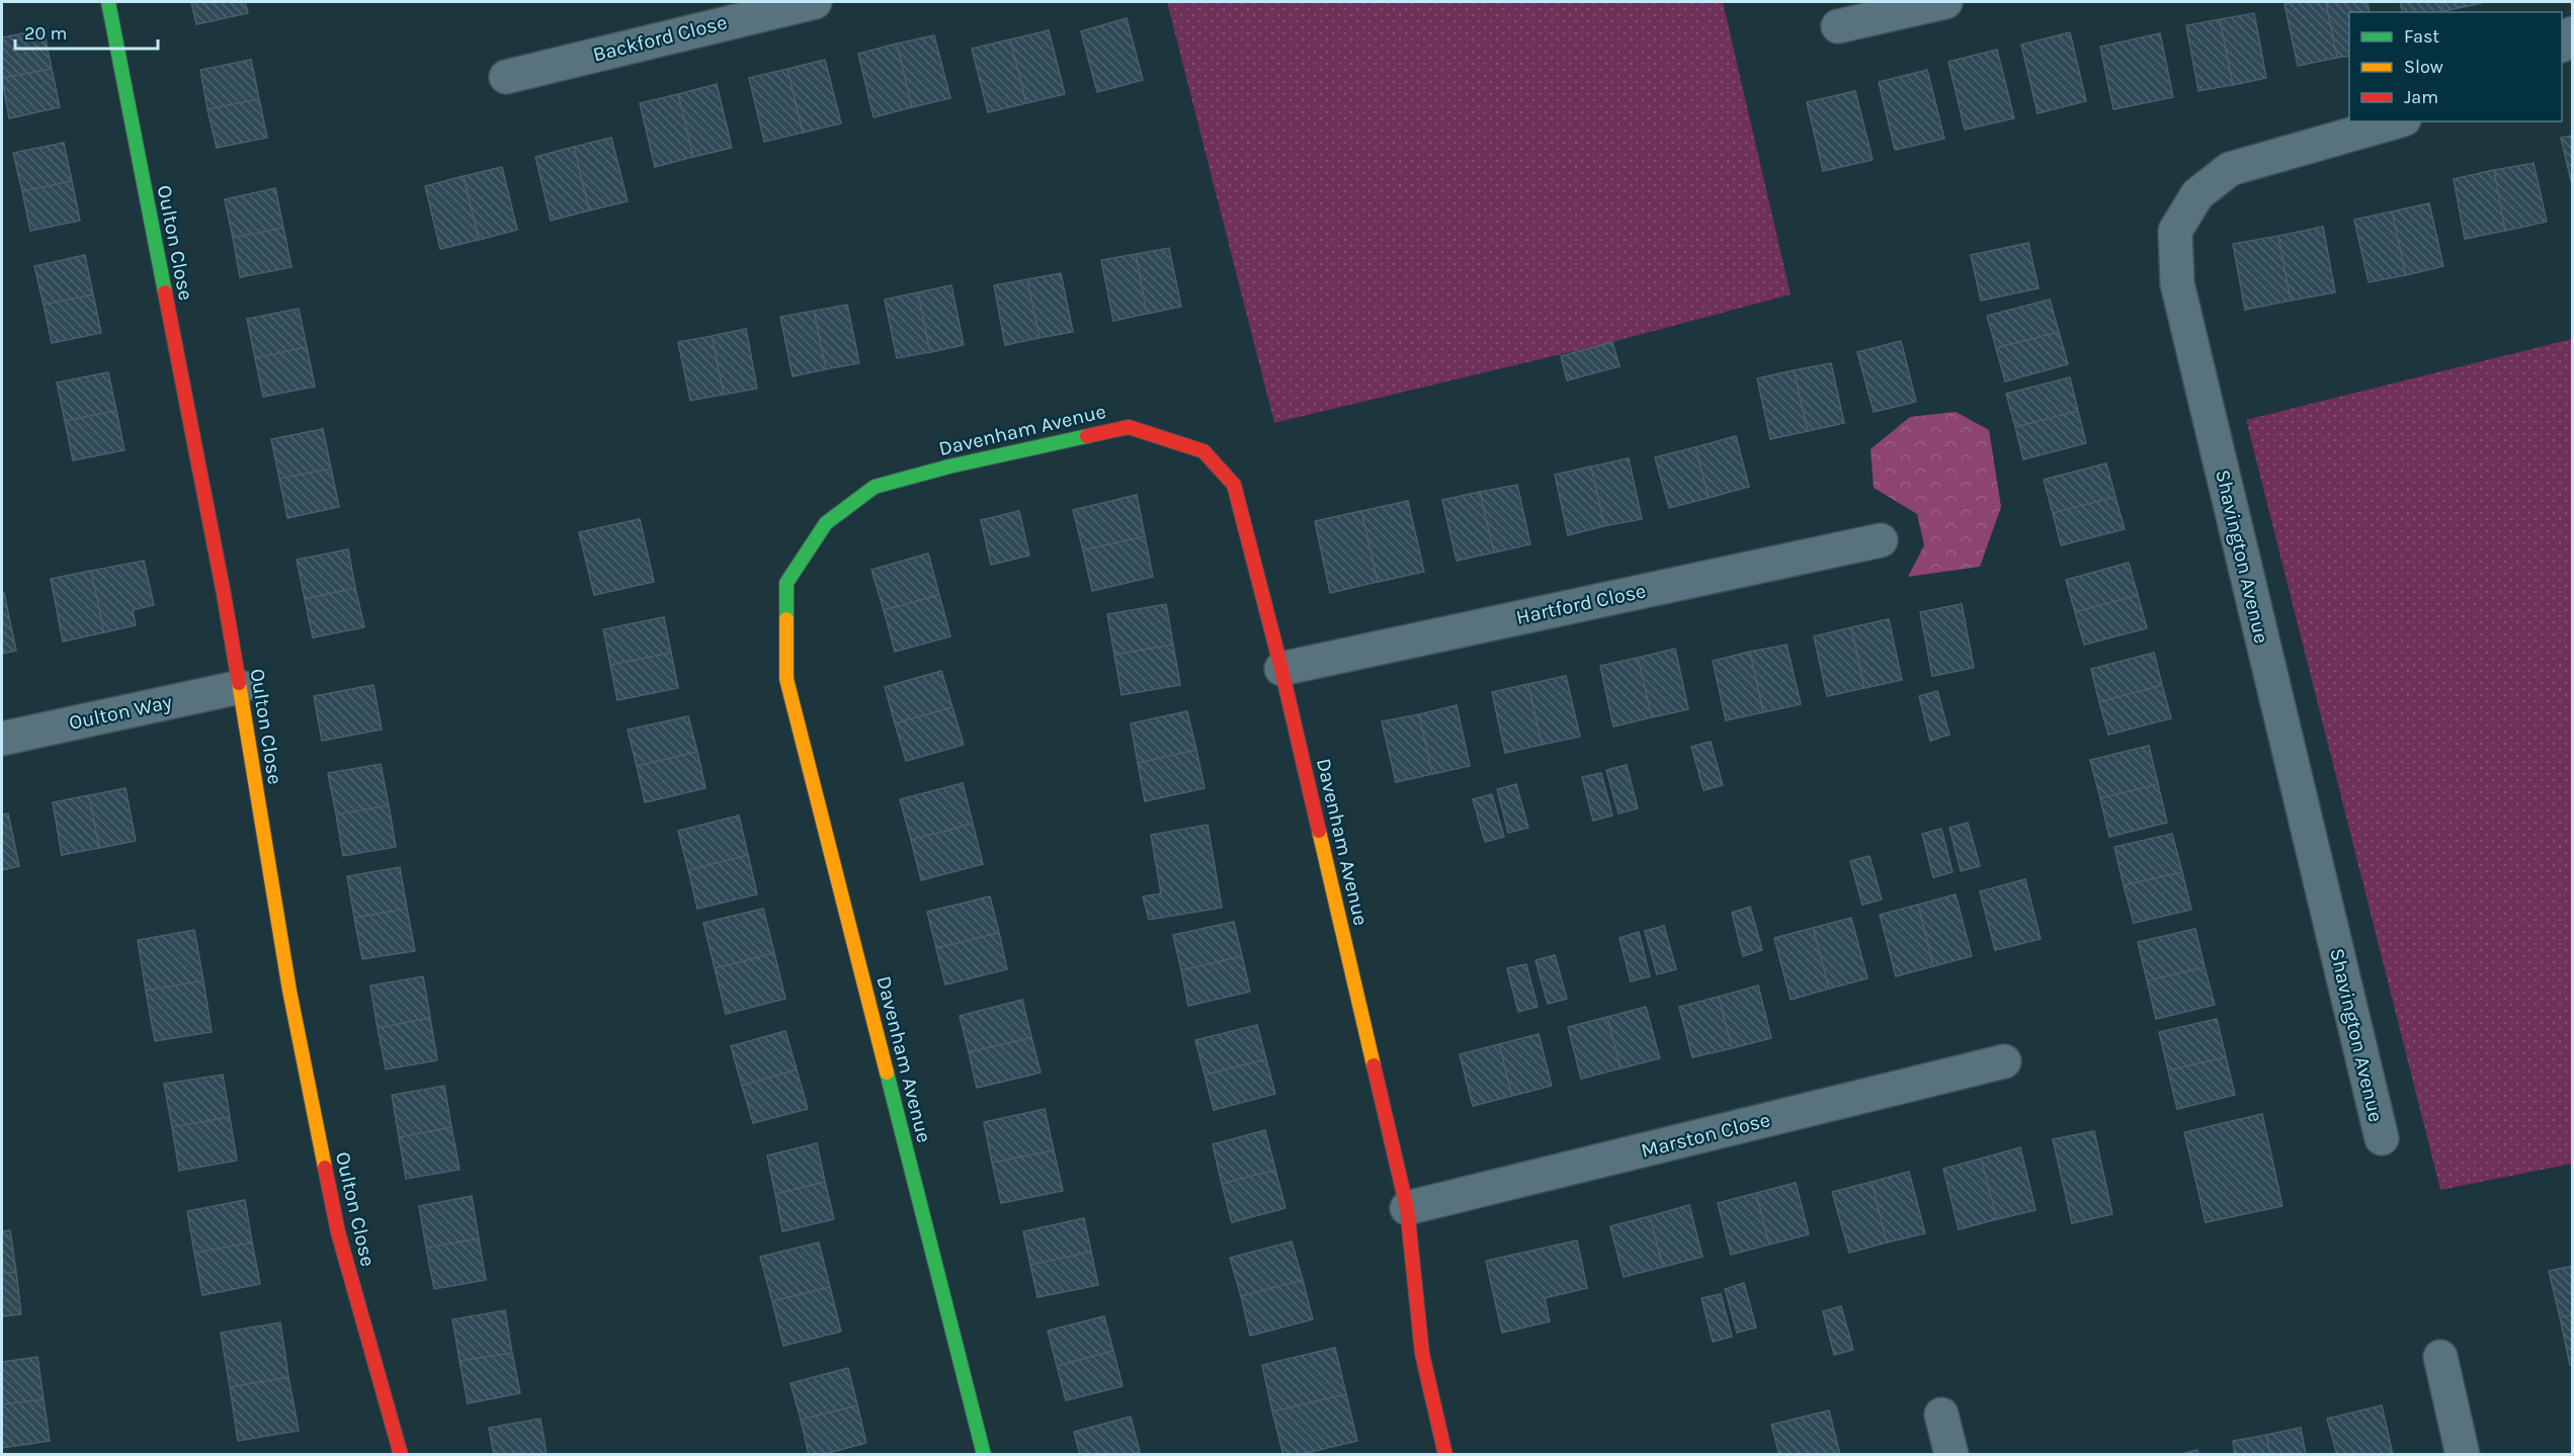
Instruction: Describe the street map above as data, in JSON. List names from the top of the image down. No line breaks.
{"streets":{"street":["Backford Close","Oulton Close","Davenham Avenue","Shavington Avenue","Hartford Close","Oulton Way","Marston Close"]},"crossings":[["Oulton Close","Oulton Way"],["Davenham Avenue","Hartford Close"],["Davenham Avenue","Marston Close"]],"legend":["Fast","Slow","Jam"],"scale_bar":"20 m"}
